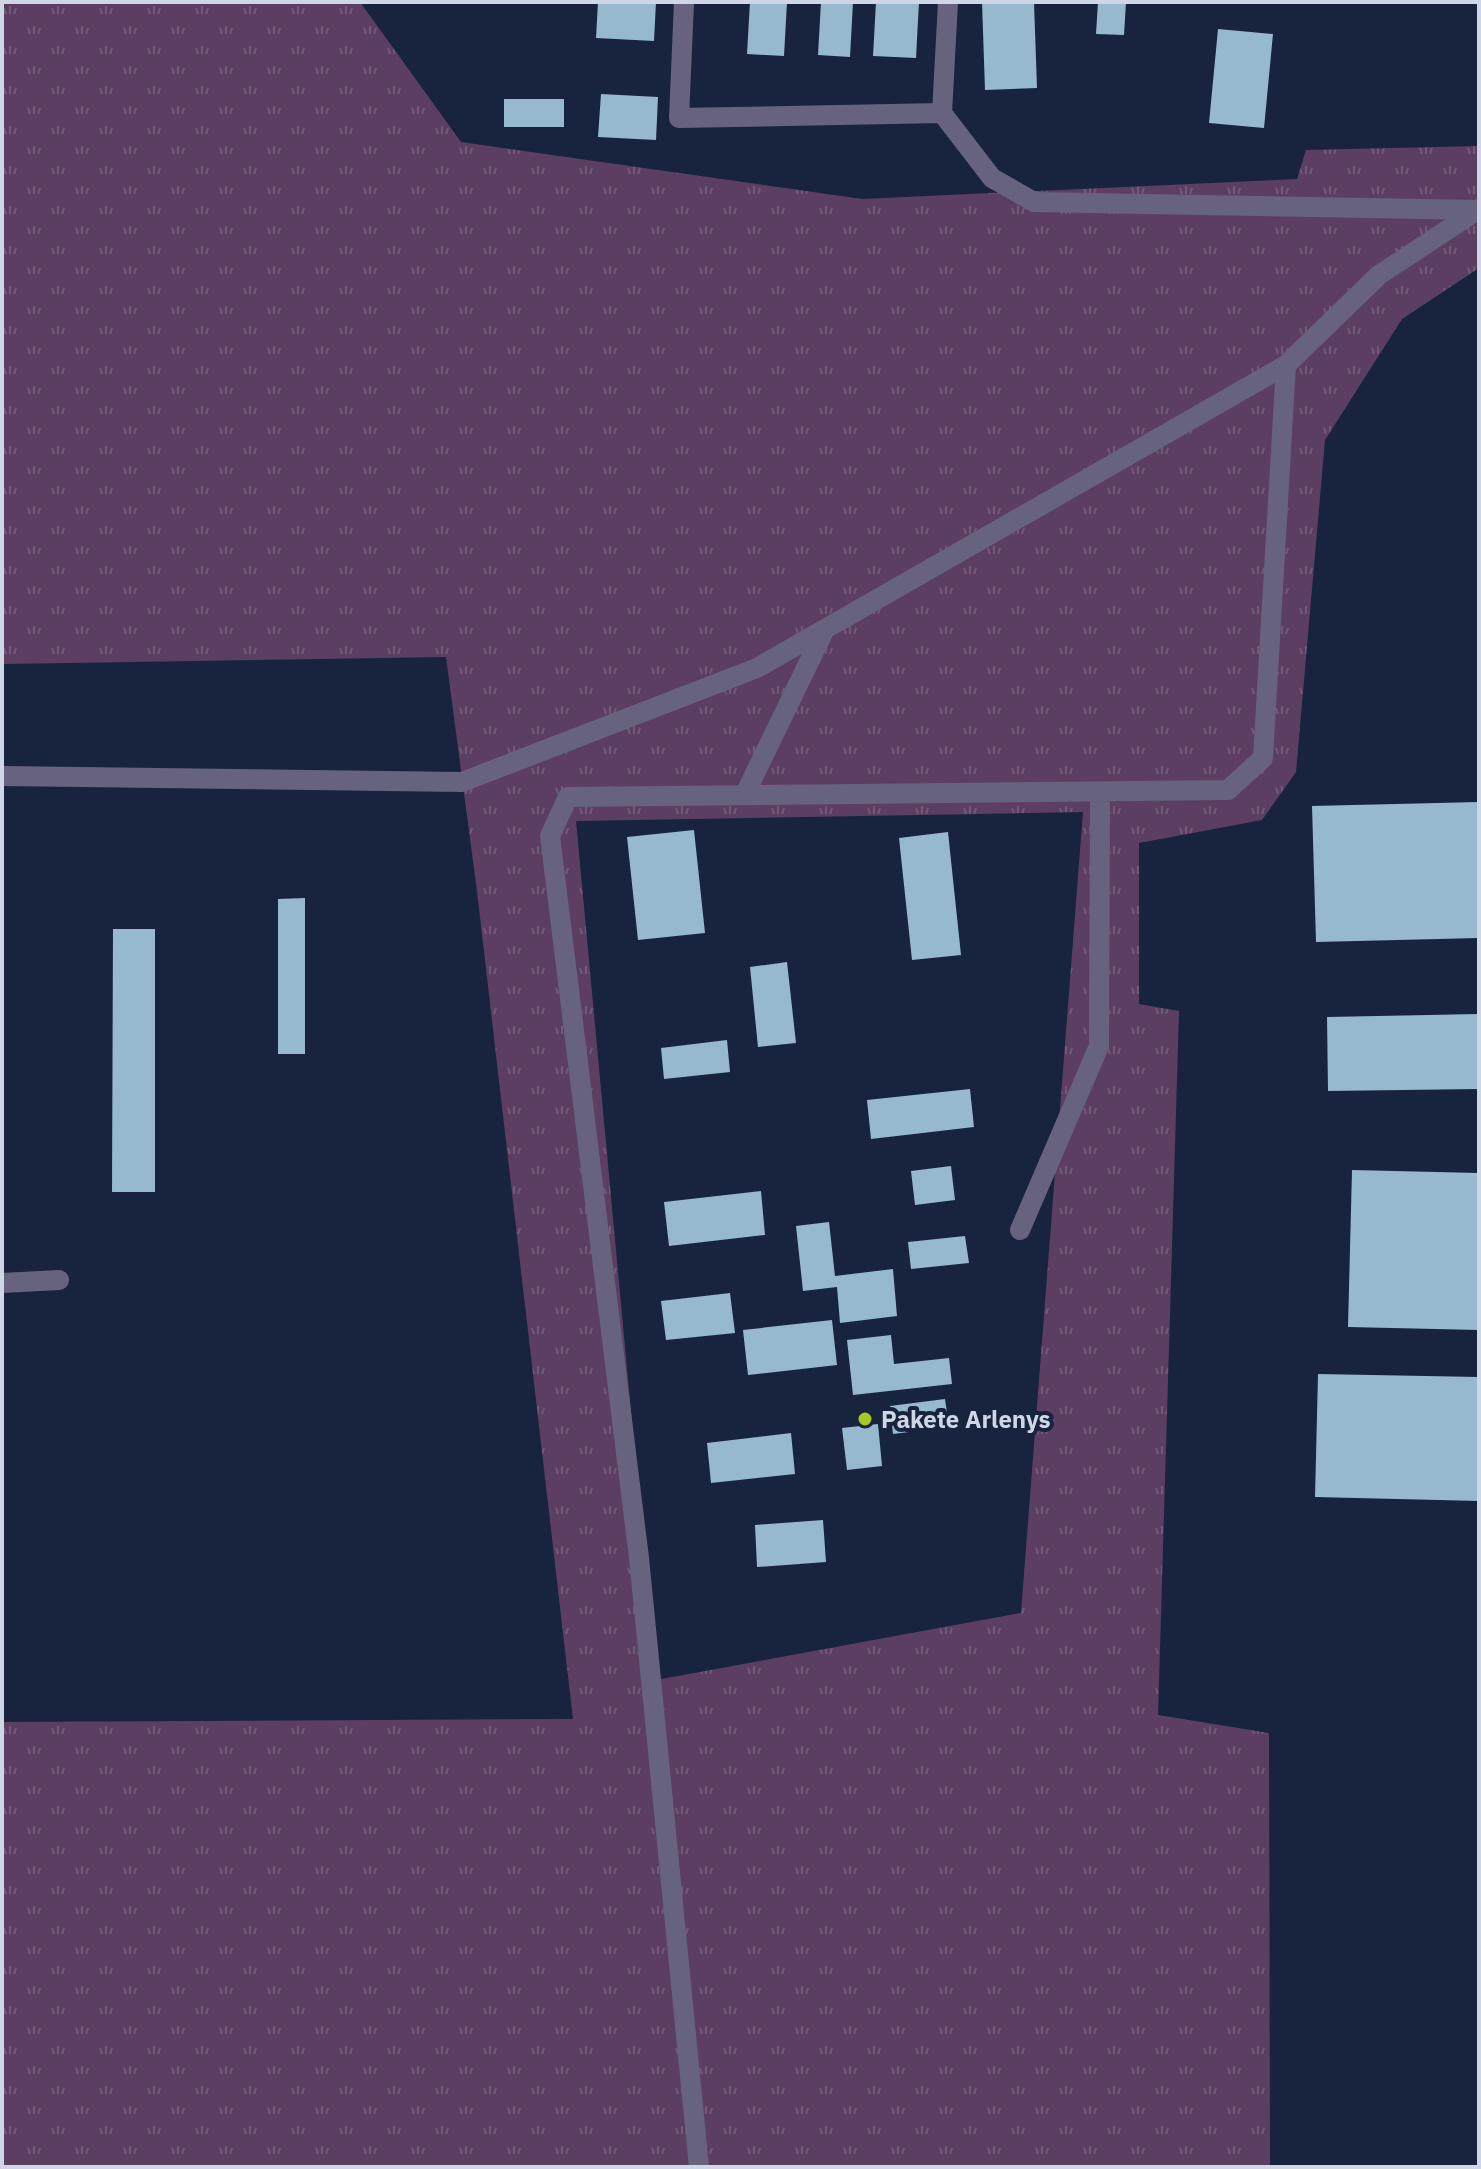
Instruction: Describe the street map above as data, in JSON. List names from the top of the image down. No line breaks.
{"places":["Pakete Arlenys"]}
